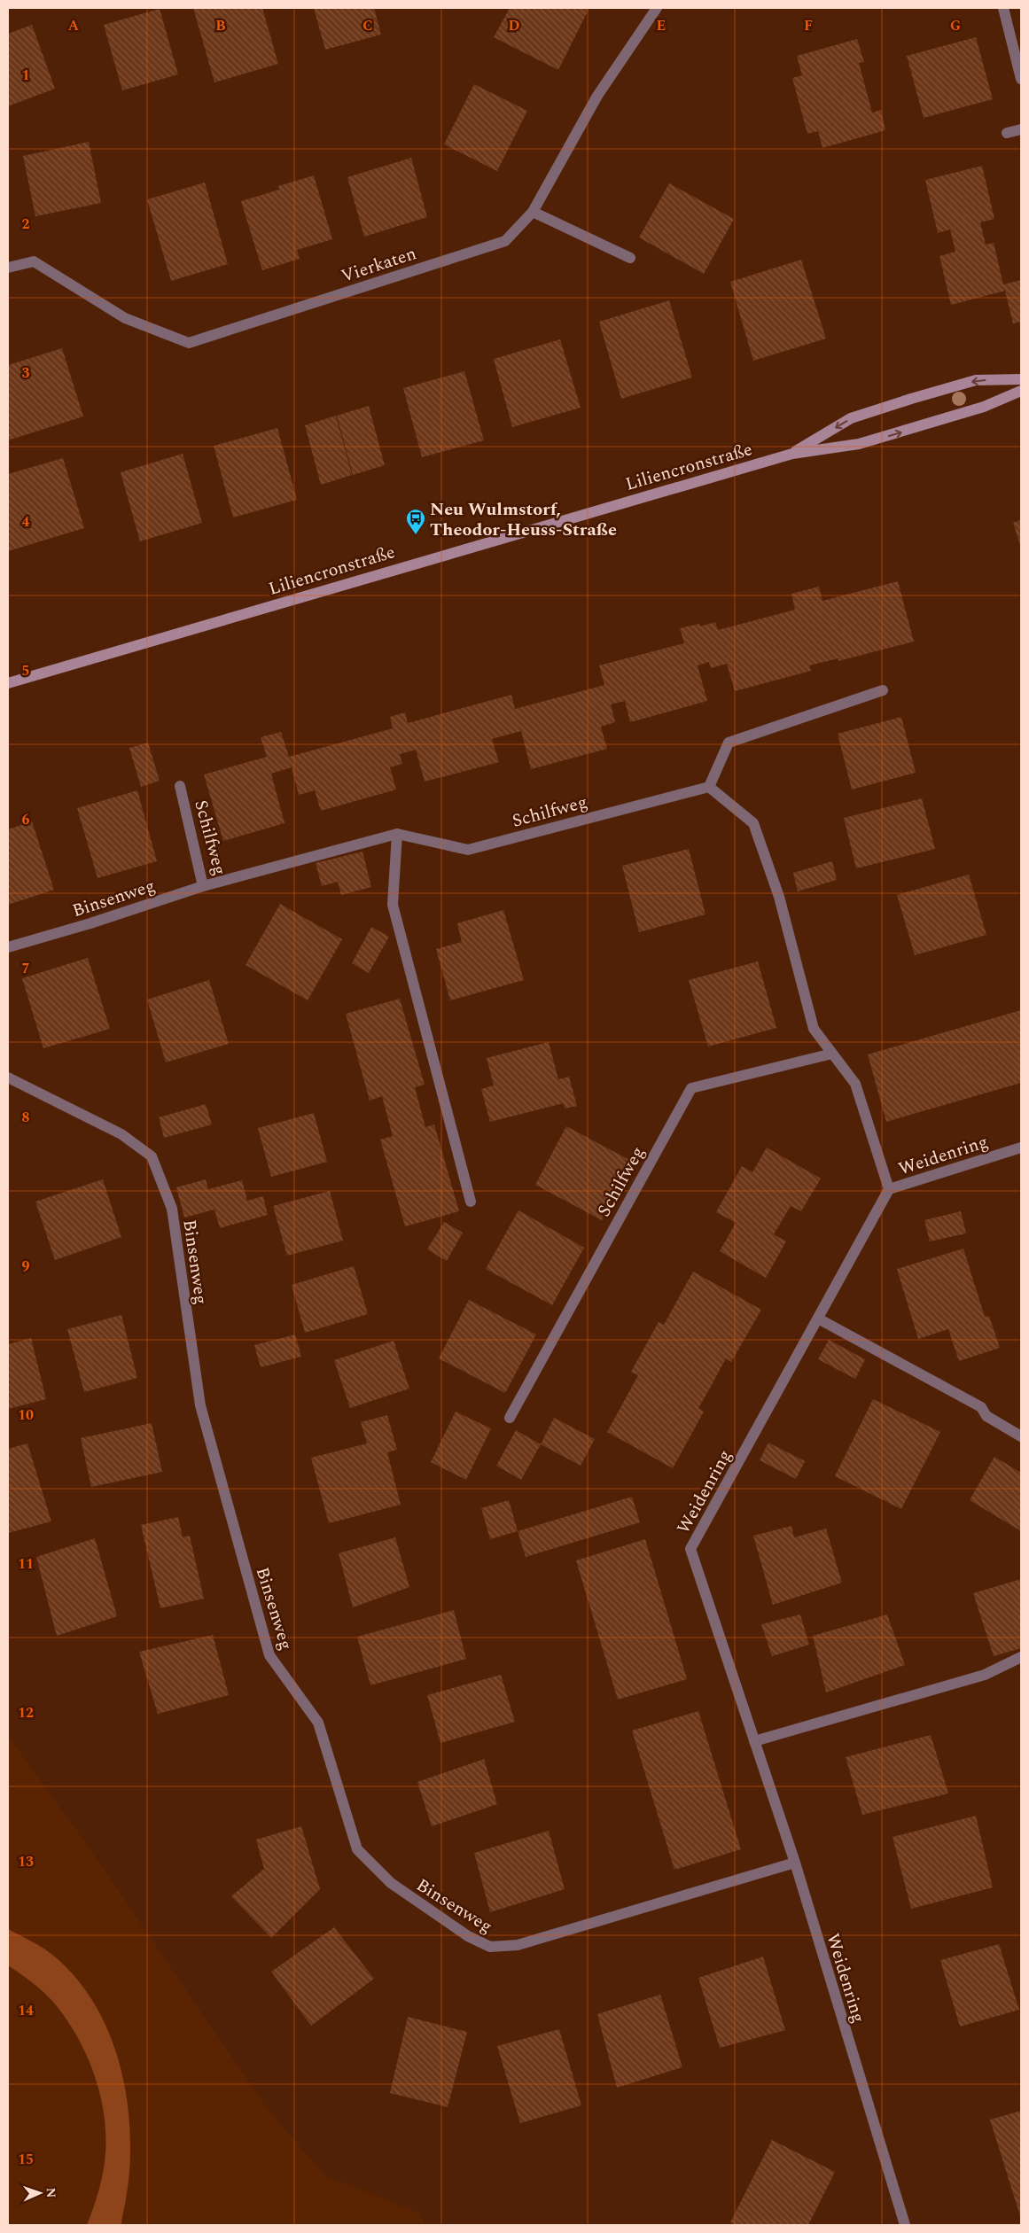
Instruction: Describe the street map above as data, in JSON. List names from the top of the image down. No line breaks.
{"streets":{"street":["Vierkaten","Liliencronstraße","Schilfweg","Binsenweg","Weidenring"]},"crossings":[["Schilfweg","Binsenweg"],["Binsenweg","Weidenring"]],"places":{"bus stop":["Neu Wulmstorf, Theodor-Heuss-Straße"]},"north":"right","grid":{"columns":["A","B","C","D","E","F","G"],"rows":["1","2","3","4","5","6","7","8","9","10","11","12","13","14","15"]}}
